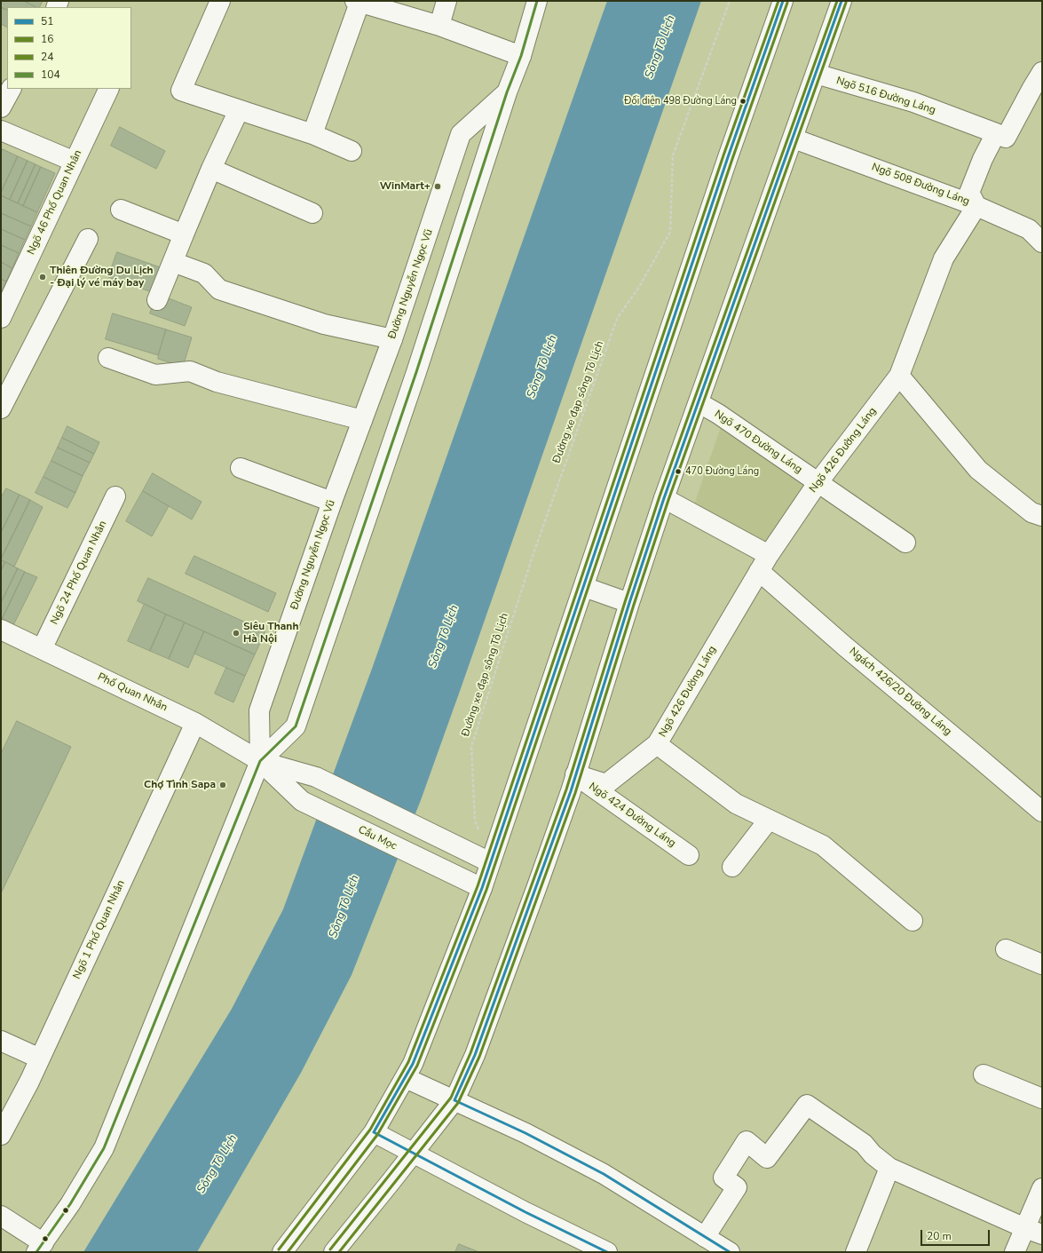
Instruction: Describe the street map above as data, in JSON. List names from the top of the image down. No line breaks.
{"streets":{"main road":["Ngõ 516 Đường Láng","Ngõ 508 Đường Láng","Ngõ 46 Phố Quan Nhân","Đường Nguyễn Ngọc Vũ","Ngõ 470 Đường Láng","Ngõ 426 Đường Láng","Ngõ 24 Phố Quan Nhân","Ngách 426/20 Đường Láng","Phố Quan Nhân","Ngõ 424 Đường Láng","Cầu Mọc","Ngõ 1 Phố Quan Nhân"],"path":["Đường xe đạp sông Tô Lịch"]},"crossings":[["Ngõ 508 Đường Láng","Ngõ 426 Đường Láng"],["Đường Nguyễn Ngọc Vũ","Phố Quan Nhân"],["Ngõ 470 Đường Láng","Ngõ 426 Đường Láng"],["Ngõ 426 Đường Láng","Ngách 426/20 Đường Láng"],["Ngõ 426 Đường Láng","Ngõ 424 Đường Láng"],["Ngõ 24 Phố Quan Nhân","Phố Quan Nhân"],["Phố Quan Nhân","Cầu Mọc"],["Phố Quan Nhân","Ngõ 1 Phố Quan Nhân"]],"water":["Sông Tô Lịch"],"places":["Đối diện 498 Đường Láng","WinMart+","Thiên Đường Du Lịch - Đại lý vé máy bay","470 Đường Láng","Siêu Thanh Hà Nội","Chợ Tình Sapa"],"lines":["transit line 51","transit line 24","transit line 104","transit line 16"],"legend":["51","16","24","104"],"scale_bar":"20 m"}
